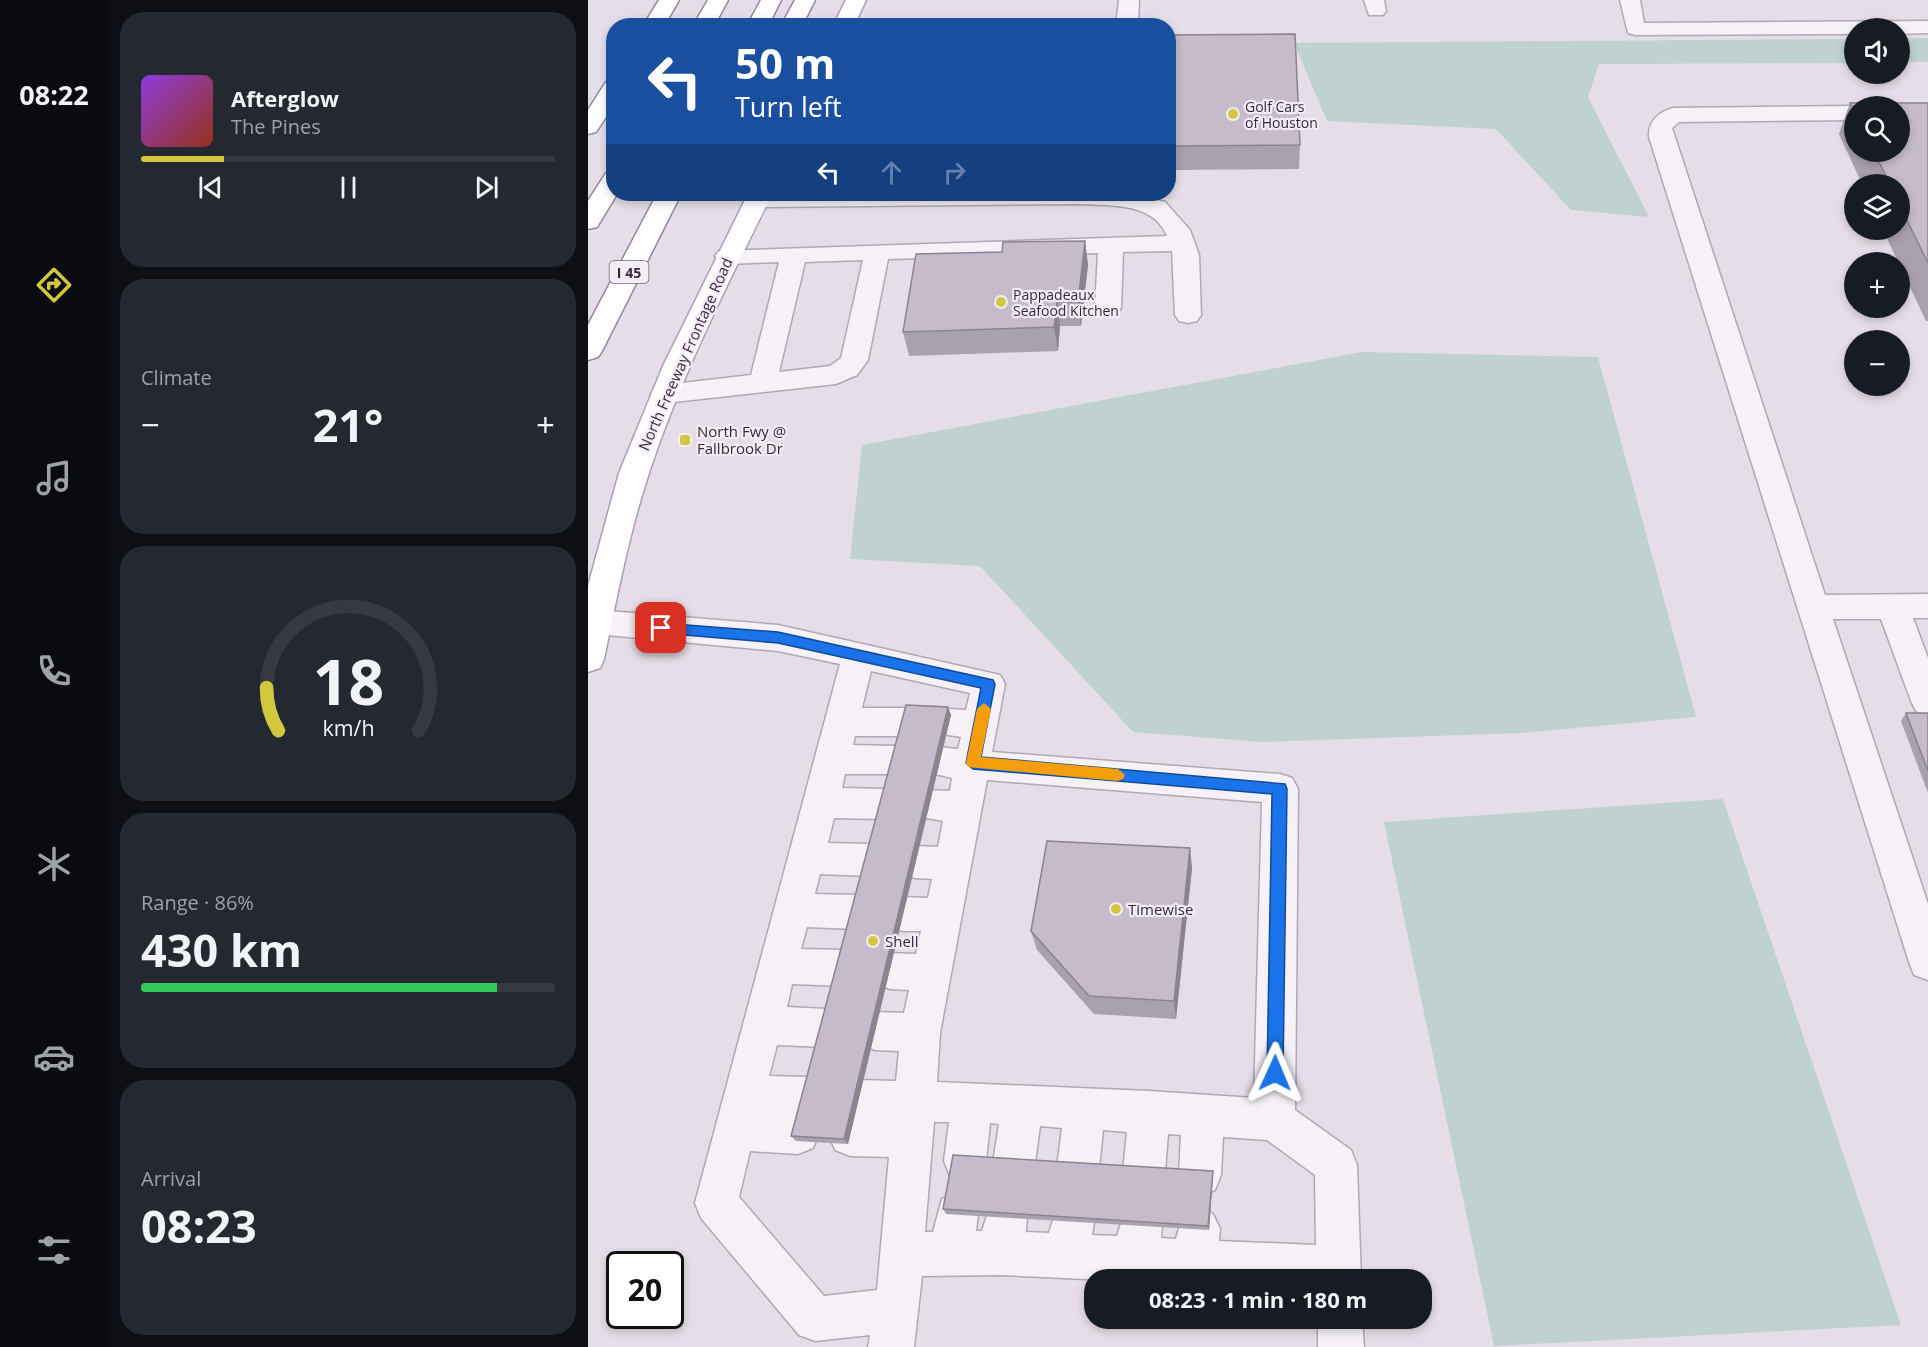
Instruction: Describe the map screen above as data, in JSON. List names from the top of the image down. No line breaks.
{"streets":{"main road":["I 45","North Freeway Frontage Road"]},"places":{"other":["Golf Cars of Houston","Pappadeaux Seafood Kitchen","Timewise","Shell"],"transit":["North Fwy @ Fallbrook Dr"]},"page":{"tabs":"08:22","map_buttons":["+","−"],"turn":["50 m","Turn left"],"song":["Afterglow","The Pines"],"tile":["Climate",["Range · 86%","430 km"],["Arrival","08:23"]],"heat":["−","21°","+"],"limit":"20","trip":"08:23 · 1 min · 180 m","gauge":["18","km/h"]}}
